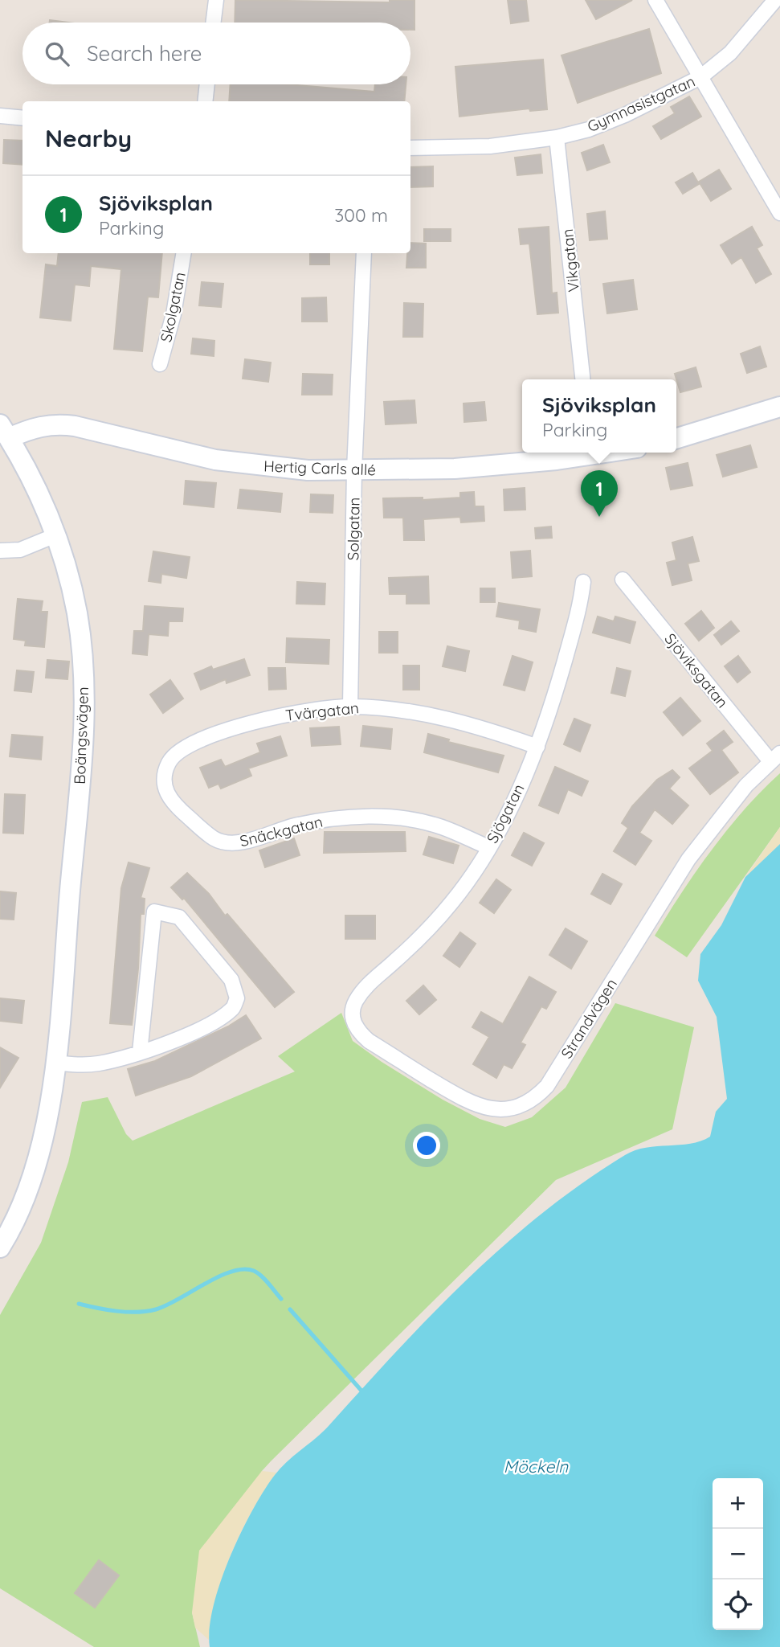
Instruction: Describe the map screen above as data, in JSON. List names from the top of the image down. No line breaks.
{"streets":{"street":["Gymnasistgatan","Vikgatan","Skolgatan","Hertig Carls allé","Solgatan","Sjöviksgatan","Tvärgatan","Boängsvägen","Sjögatan","Snäckgatan","Strandvägen"]},"crossings":[["Gymnasistgatan","Vikgatan"],["Hertig Carls allé","Solgatan"],["Hertig Carls allé","Boängsvägen"],["Solgatan","Tvärgatan"],["Sjöviksgatan","Strandvägen"],["Tvärgatan","Sjögatan"],["Tvärgatan","Snäckgatan"],["Sjögatan","Snäckgatan"],["Sjögatan","Strandvägen"]],"water":["Möckeln"],"page":{"search":"Search here","heading":"Nearby","list":[{"mark":"1","name":"Sjöviksplan","note":"Parking","value":"300 m"}],"popup":["Sjöviksplan","Parking"],"pins":"1","map_buttons":["+","−"]}}
